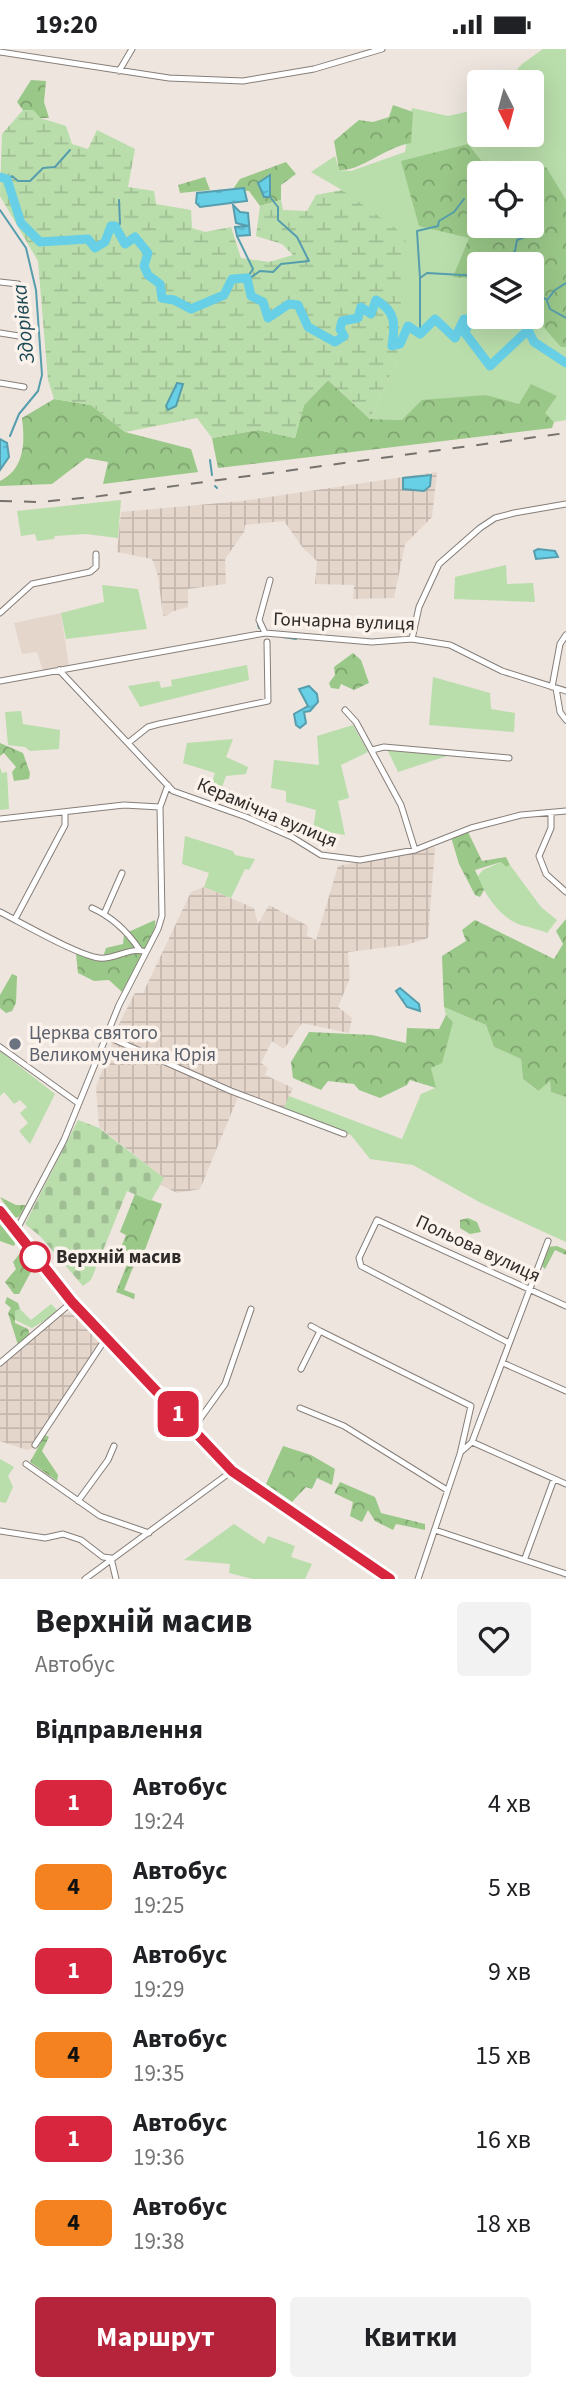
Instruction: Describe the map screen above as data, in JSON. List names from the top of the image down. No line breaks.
{"streets":{"street":["Гончарна вулиця","Керамічна вулиця","Польова вулиця"]},"crossings":[["Гончарна вулиця","Керамічна вулиця"]],"water":["Здорівка"],"places":["Церква святого Великомученика Юрія","Верхній масив"],"lines":["bus line 1"],"north":"bottom","page":{"status":"19:20","on_map":"1","heading":[["Верхній масив","Автобус"],"Відправлення"],"list":[{"mark":"1","name":"Автобус","note":"19:24","value":"4 хв"},{"mark":"4","name":"Автобус","note":"19:25","value":"5 хв"},{"mark":"1","name":"Автобус","note":"19:29","value":"9 хв"},{"mark":"4","name":"Автобус","note":"19:35","value":"15 хв"},{"mark":"1","name":"Автобус","note":"19:36","value":"16 хв"},{"mark":"4","name":"Автобус","note":"19:38","value":"18 хв"}],"buttons":["Маршрут","Квитки"]}}
